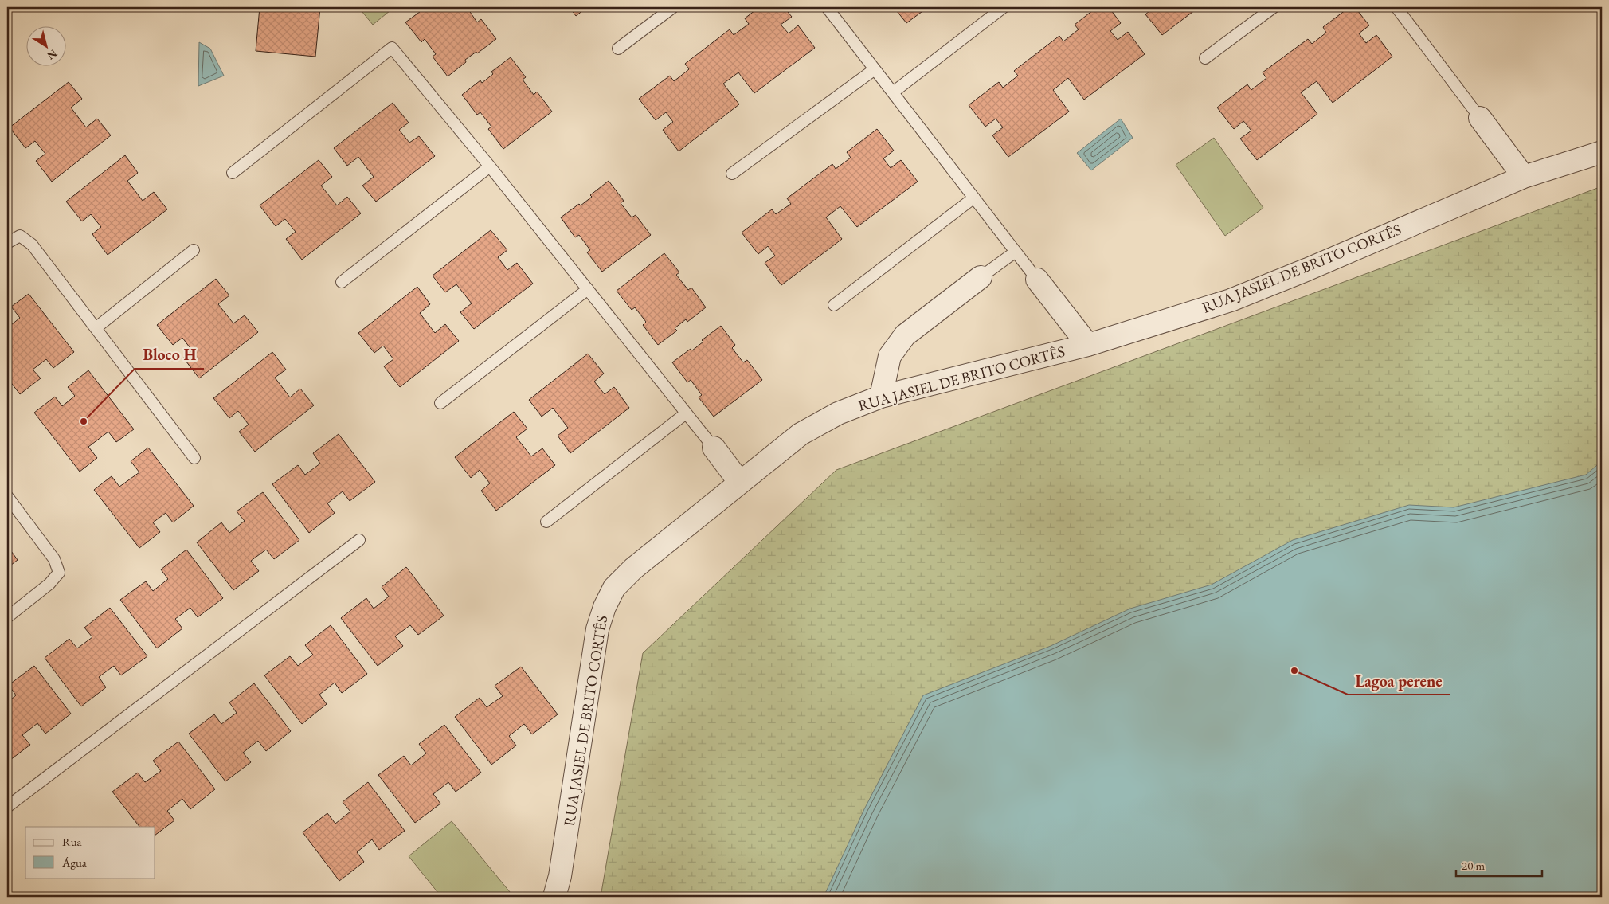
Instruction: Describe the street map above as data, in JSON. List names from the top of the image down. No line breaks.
{"streets":{"street":["RUA JASIEL DE BRITO CORTÊS"]},"places":["Bloco H","Lagoa perene"],"legend":["Rua","Água"],"scale_bar":"20 m","north":"bottom right"}
